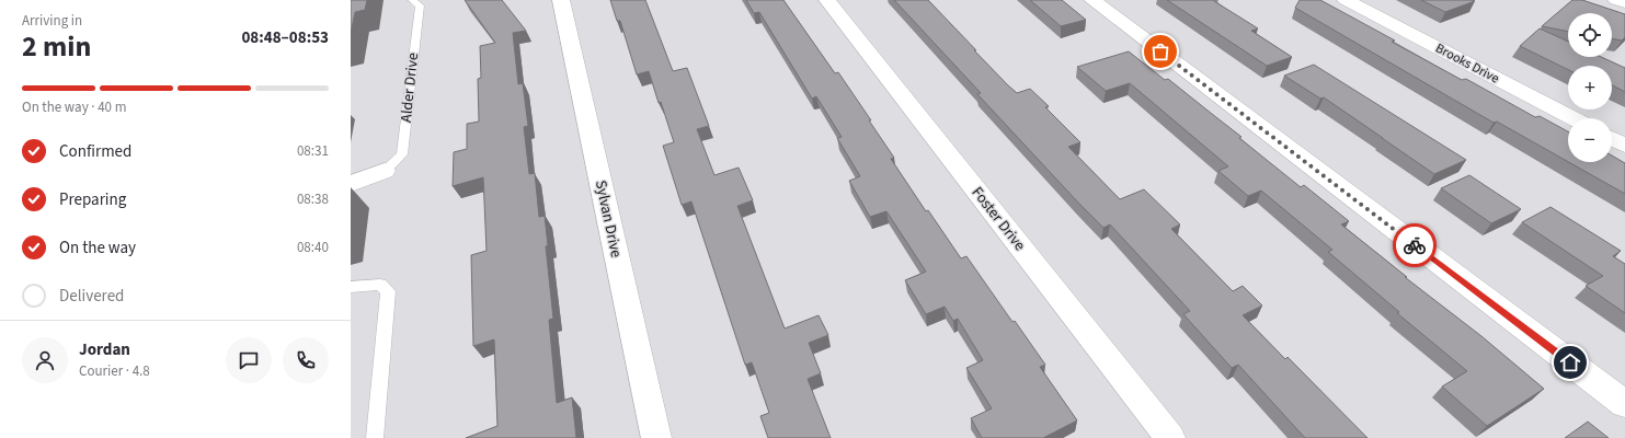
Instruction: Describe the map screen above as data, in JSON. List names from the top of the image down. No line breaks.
{"streets":{"street":["Brooks Drive","Sylvan Drive","Foster Drive"],"lane":["Alder Drive"]},"page":{"heading":["2 min","Arriving in","08:48–08:53"],"panel":["Jordan","Courier · 4.8"],"map_buttons":["+","−"],"bar":"On the way · 40 m","list":[["Confirmed","08:31"],["Preparing","08:38"],["On the way","08:40"],"Delivered"]}}
